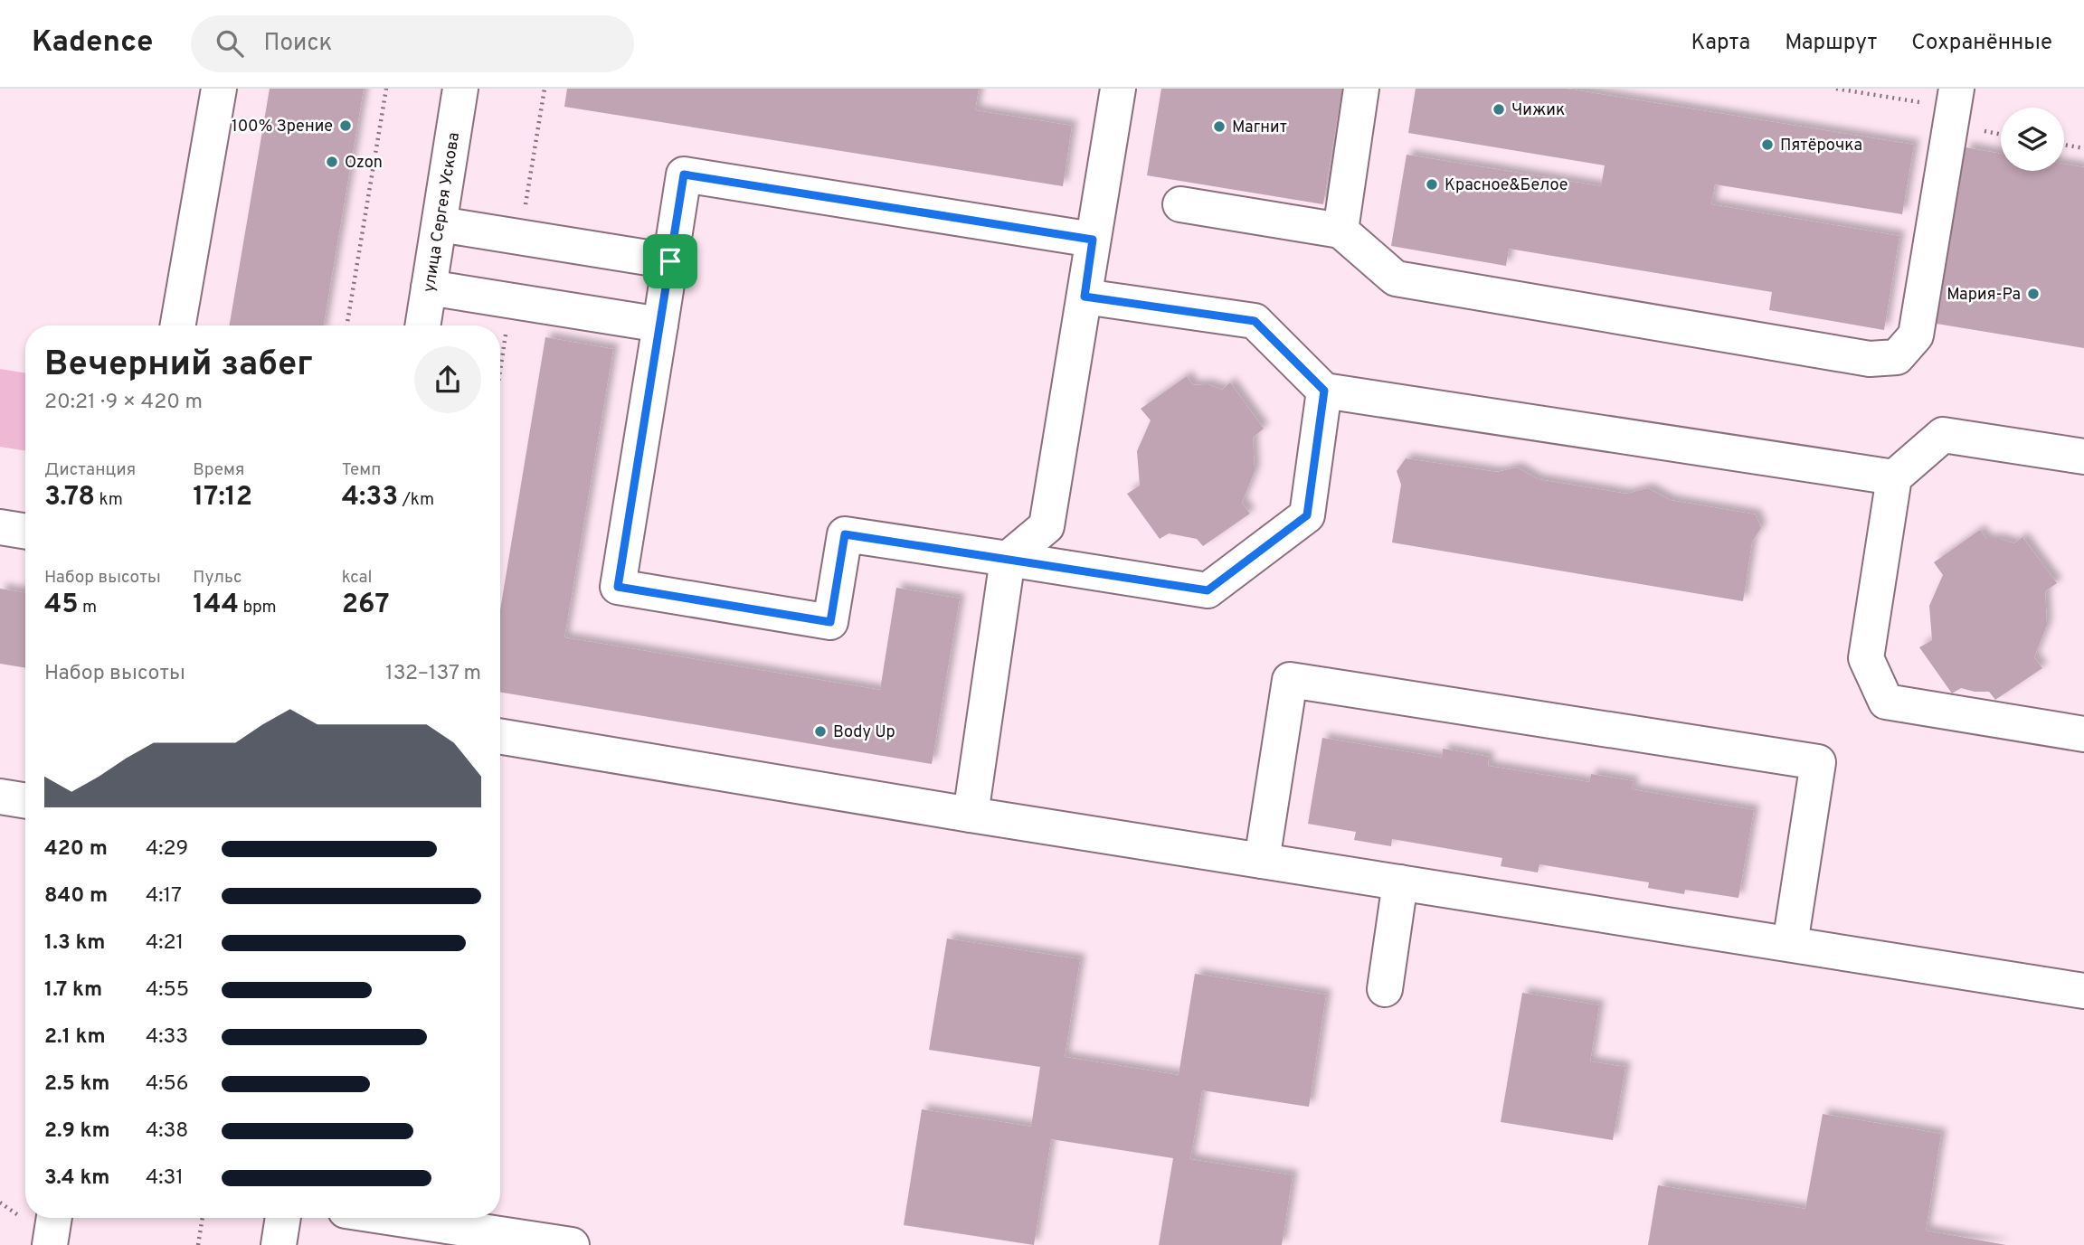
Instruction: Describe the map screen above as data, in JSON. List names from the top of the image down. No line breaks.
{"streets":{"street":["улица Сергея Ускова"]},"places":["Чижик","100% Зрение","Магнит","Пятёрочка","Ozon","Красное&Белое","Мария-Ра","Body Up"],"page":{"header":"Kadence","search":"Поиск","nav":["Карта","Маршрут","Сохранённые"],"heading":["Вечерний забег","20:21 · 9 × 420 m"],"stats":[["Дистанция","3.78 km"],["Время","17:12"],["Темп","4:33 /km"],["Набор высоты","45 m"],["Пульс","144 bpm"],["kcal","267"]],"chart":["Набор высоты","132–137 m"],"list":[{"name":"420 m","note":"4:29"},{"name":"840 m","note":"4:17"},{"name":"1.3 km","note":"4:21"},{"name":"1.7 km","note":"4:55"},{"name":"2.1 km","note":"4:33"},{"name":"2.5 km","note":"4:56"},{"name":"2.9 km","note":"4:38"},{"name":"3.4 km","note":"4:31"}]}}
